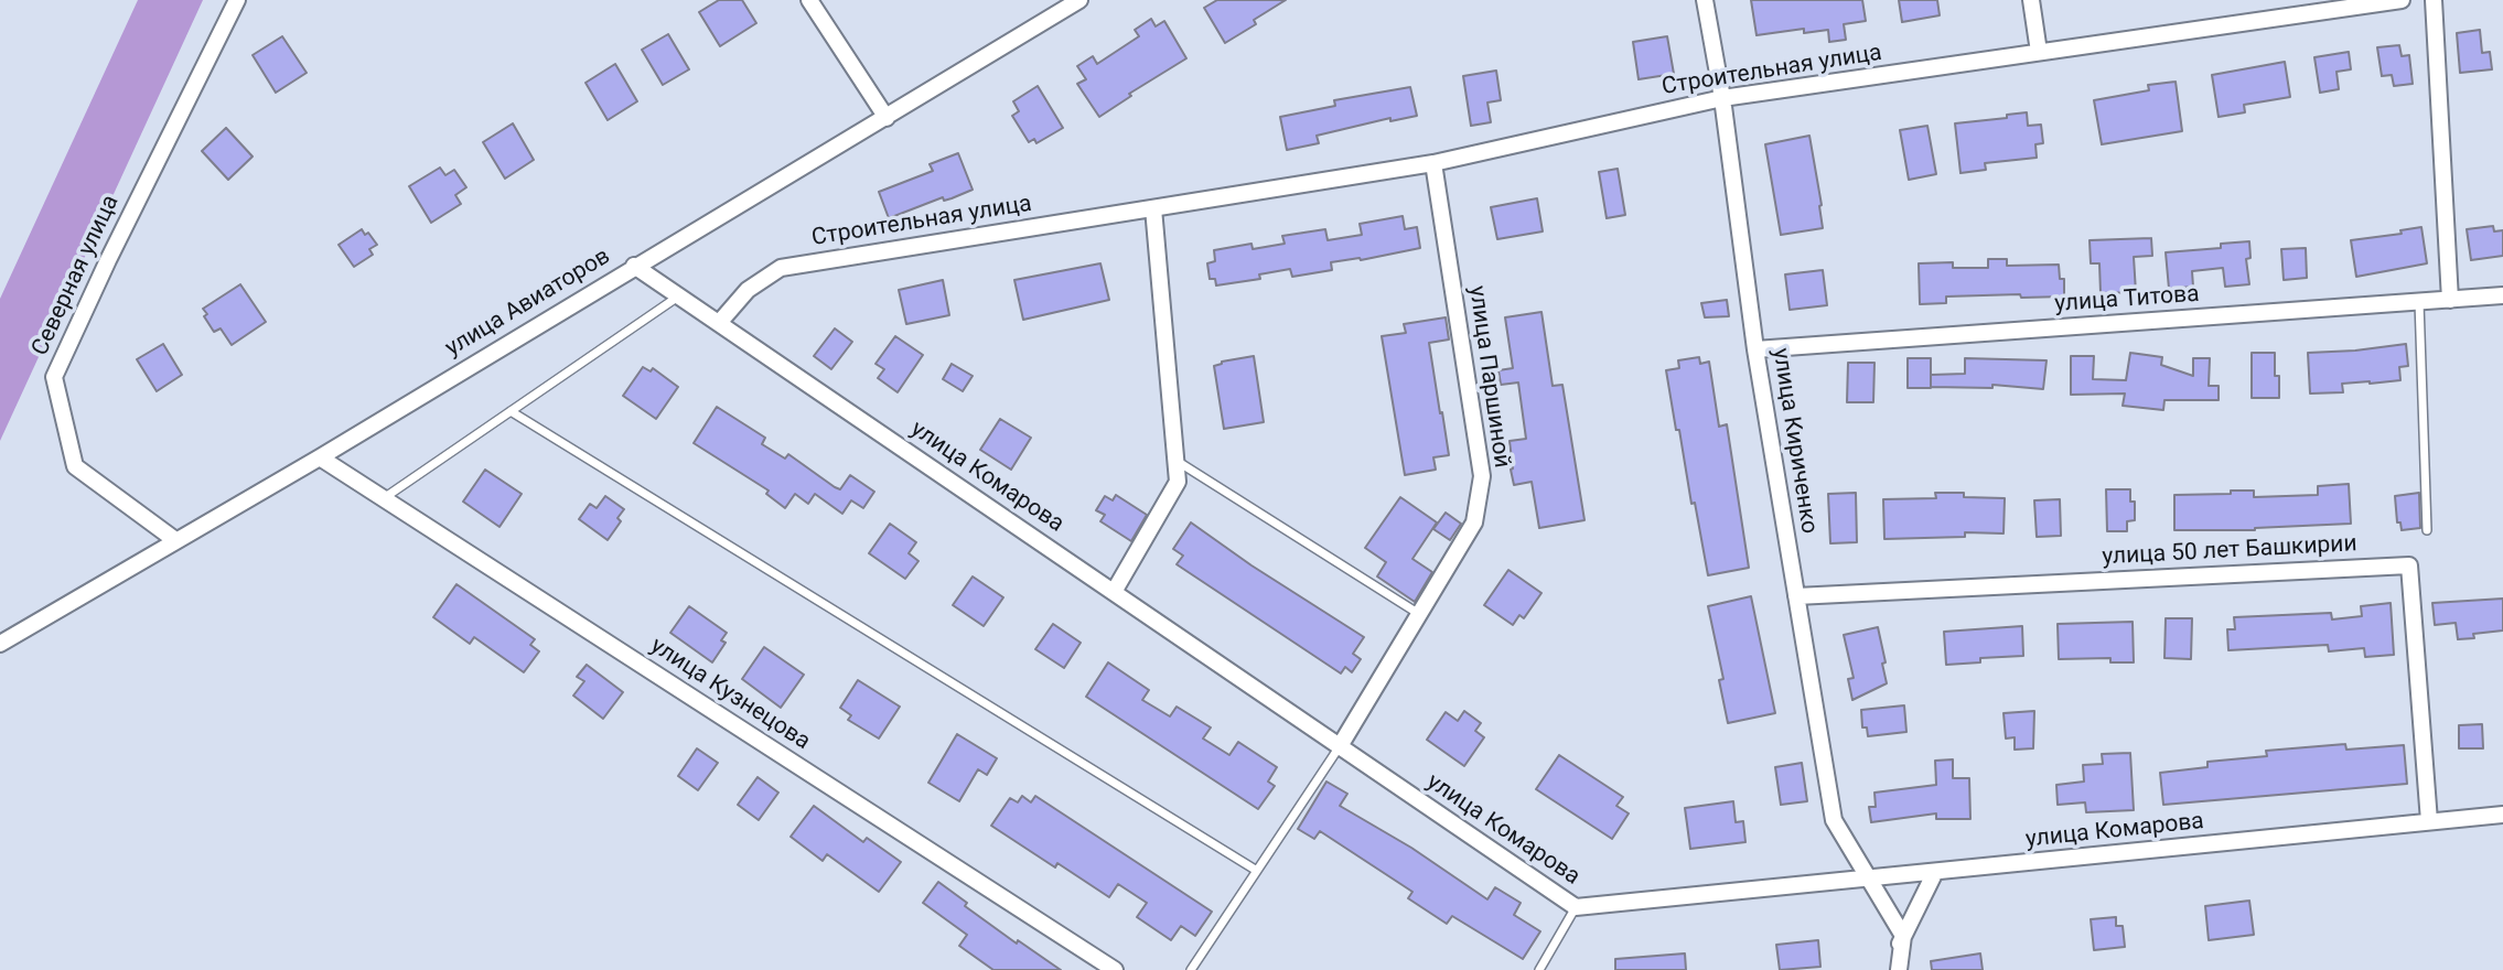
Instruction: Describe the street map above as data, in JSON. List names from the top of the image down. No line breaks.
{"streets":{"street":["Строительная улица","Северная улица","улица Титова","улица Авиаторов","улица Паршиной","улица Кириченко","улица Комарова","улица 50 лет Башкирии","улица Кузнецова"]},"crossings":[["Строительная улица","улица Паршиной"],["Строительная улица","улица Кириченко"],["Строительная улица","улица Комарова"],["Северная улица","улица Авиаторов"],["улица Титова","улица Кириченко"],["улица Авиаторов","улица Комарова"],["улица Авиаторов","улица Кузнецова"],["улица Паршиной","улица Комарова"],["улица Кириченко","улица Комарова"],["улица Кириченко","улица 50 лет Башкирии"],["улица Комарова","улица 50 лет Башкирии"]]}
